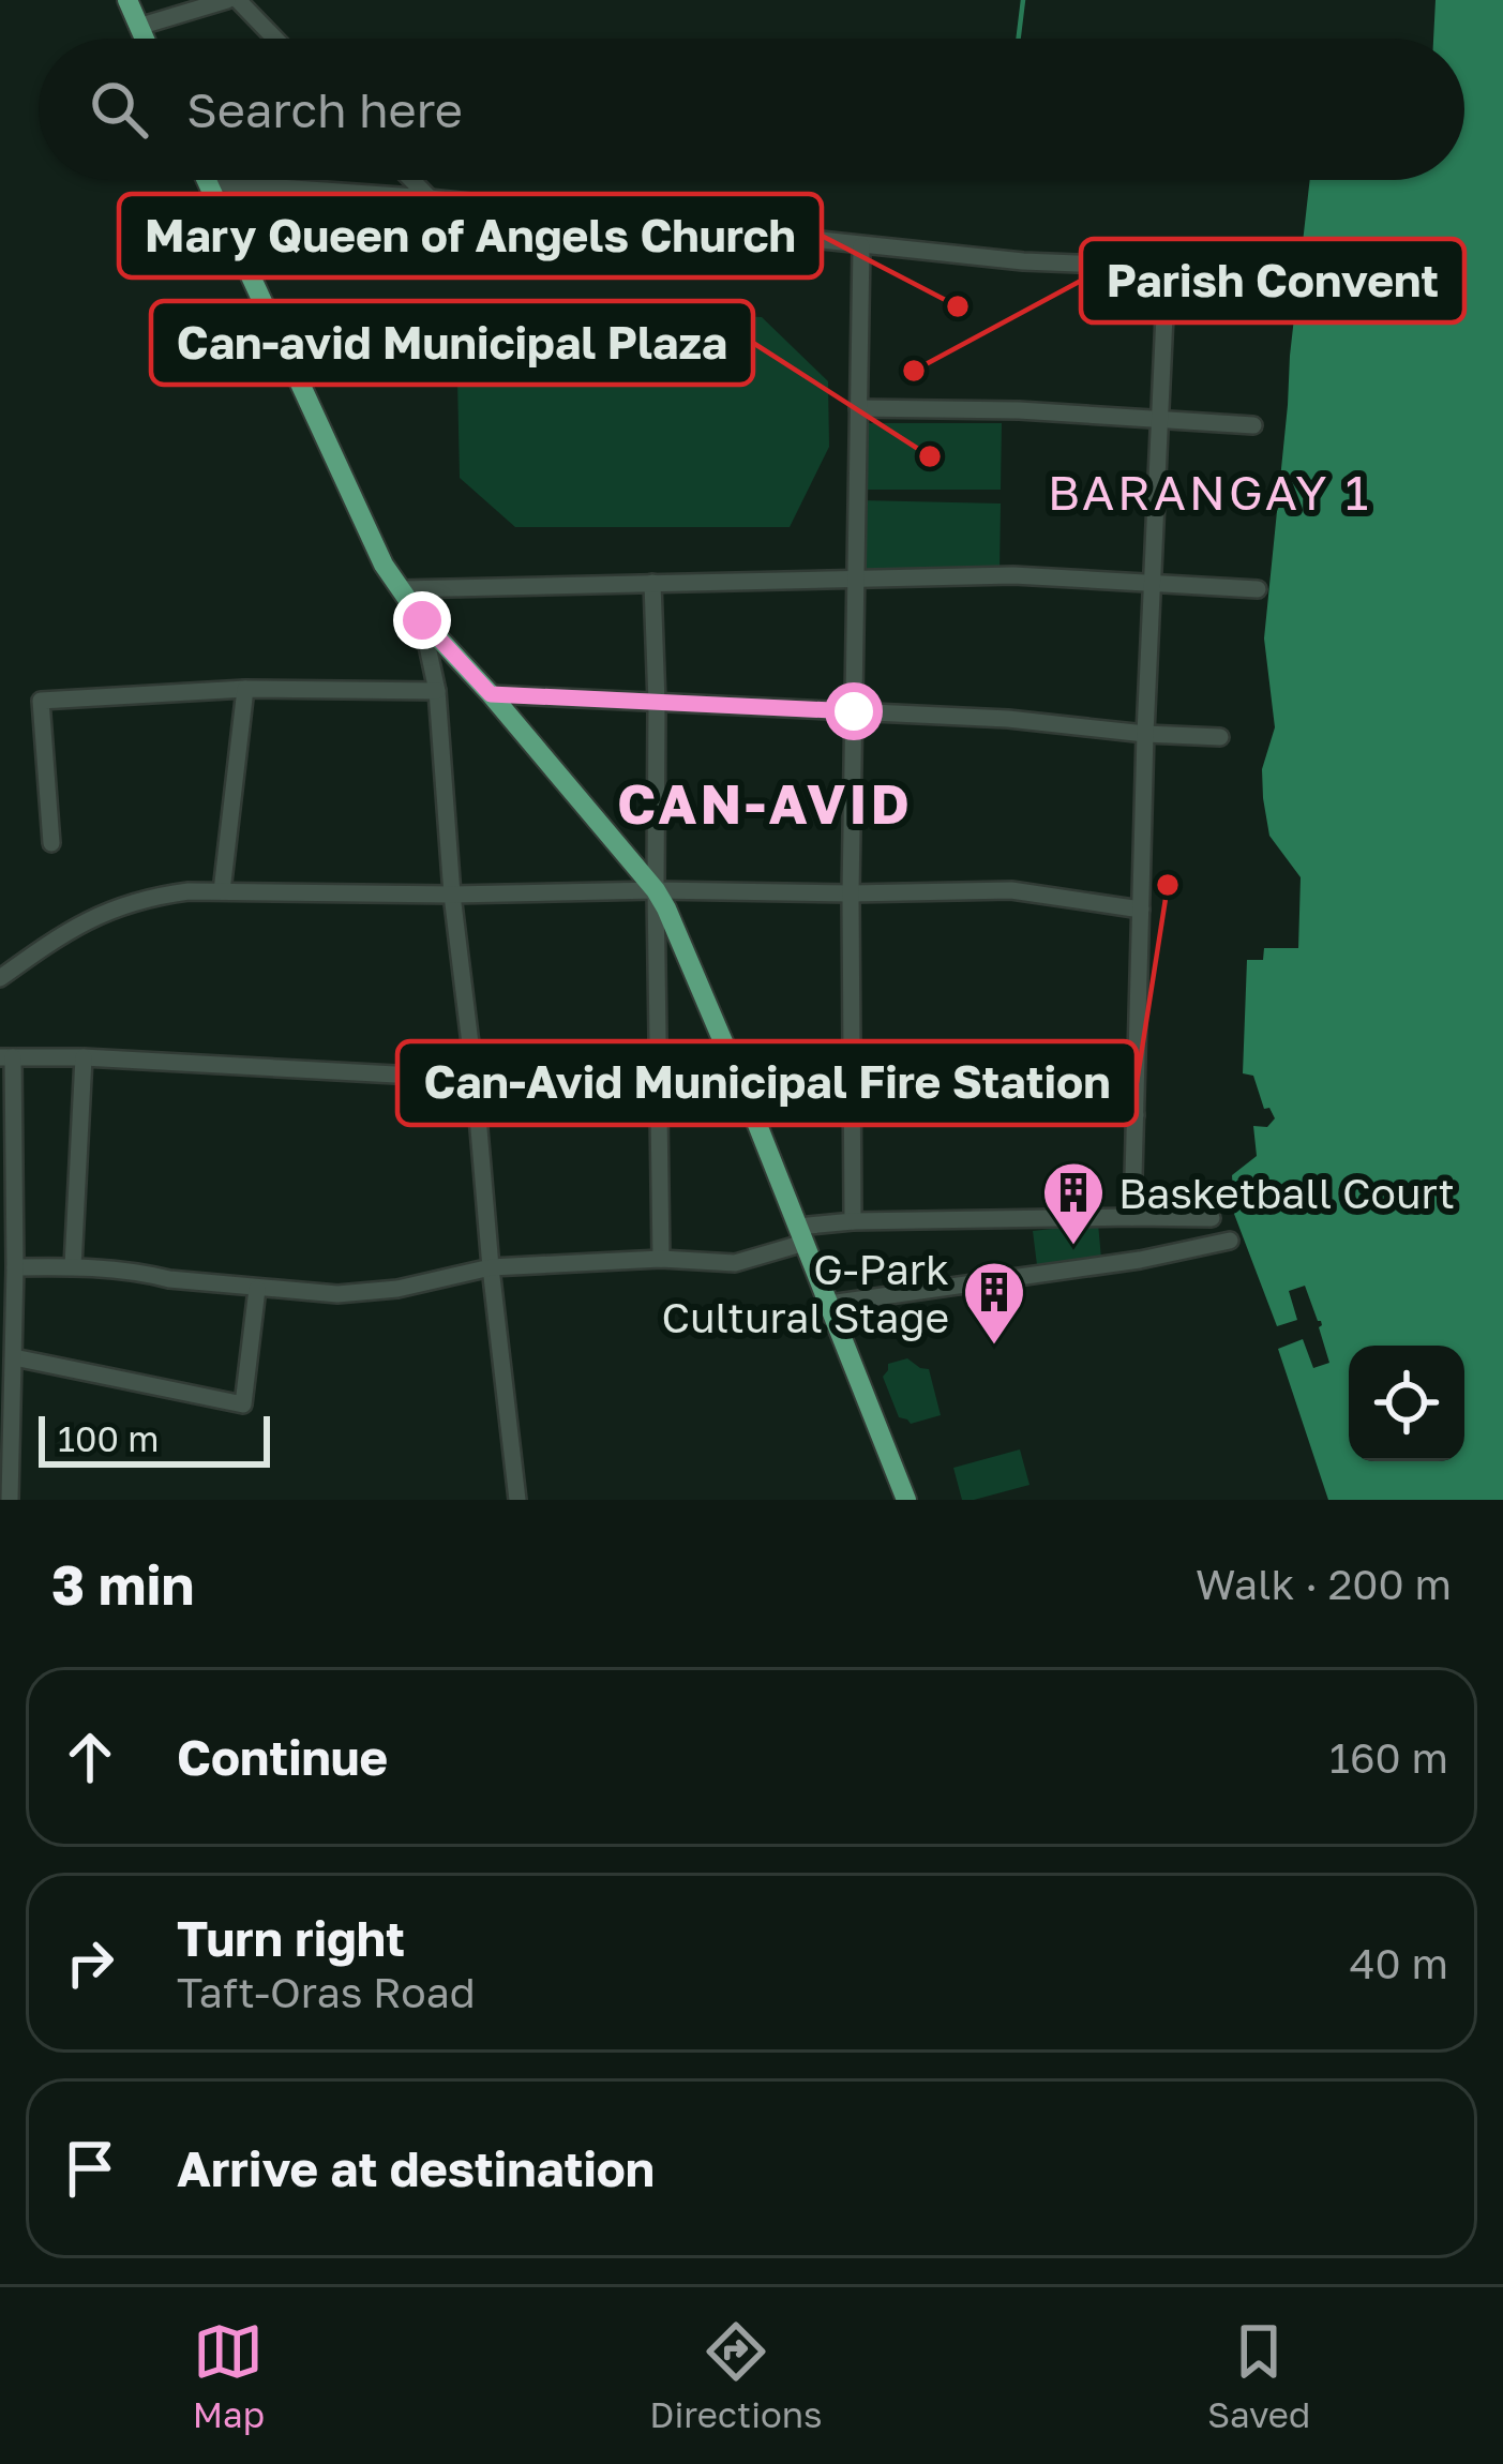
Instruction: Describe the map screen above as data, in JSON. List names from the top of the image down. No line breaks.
{"districts":["BARANGAY 1","CAN-AVID"],"places":{"other":["Mary Queen of Angels Church","Parish Convent","Can-avid Municipal Plaza","Can-Avid Municipal Fire Station"],"building":["Basketball Court","G-Park Cultural Stage"]},"scale_bar":"100 m","page":{"search":"Search here","scale":"100 m","heading":["3 min","Walk · 200 m"],"list":[["Continue","160 m"],["Turn right","Taft-Oras Road","40 m"],"Arrive at destination"],"nav":["Map","Directions","Saved"]}}
